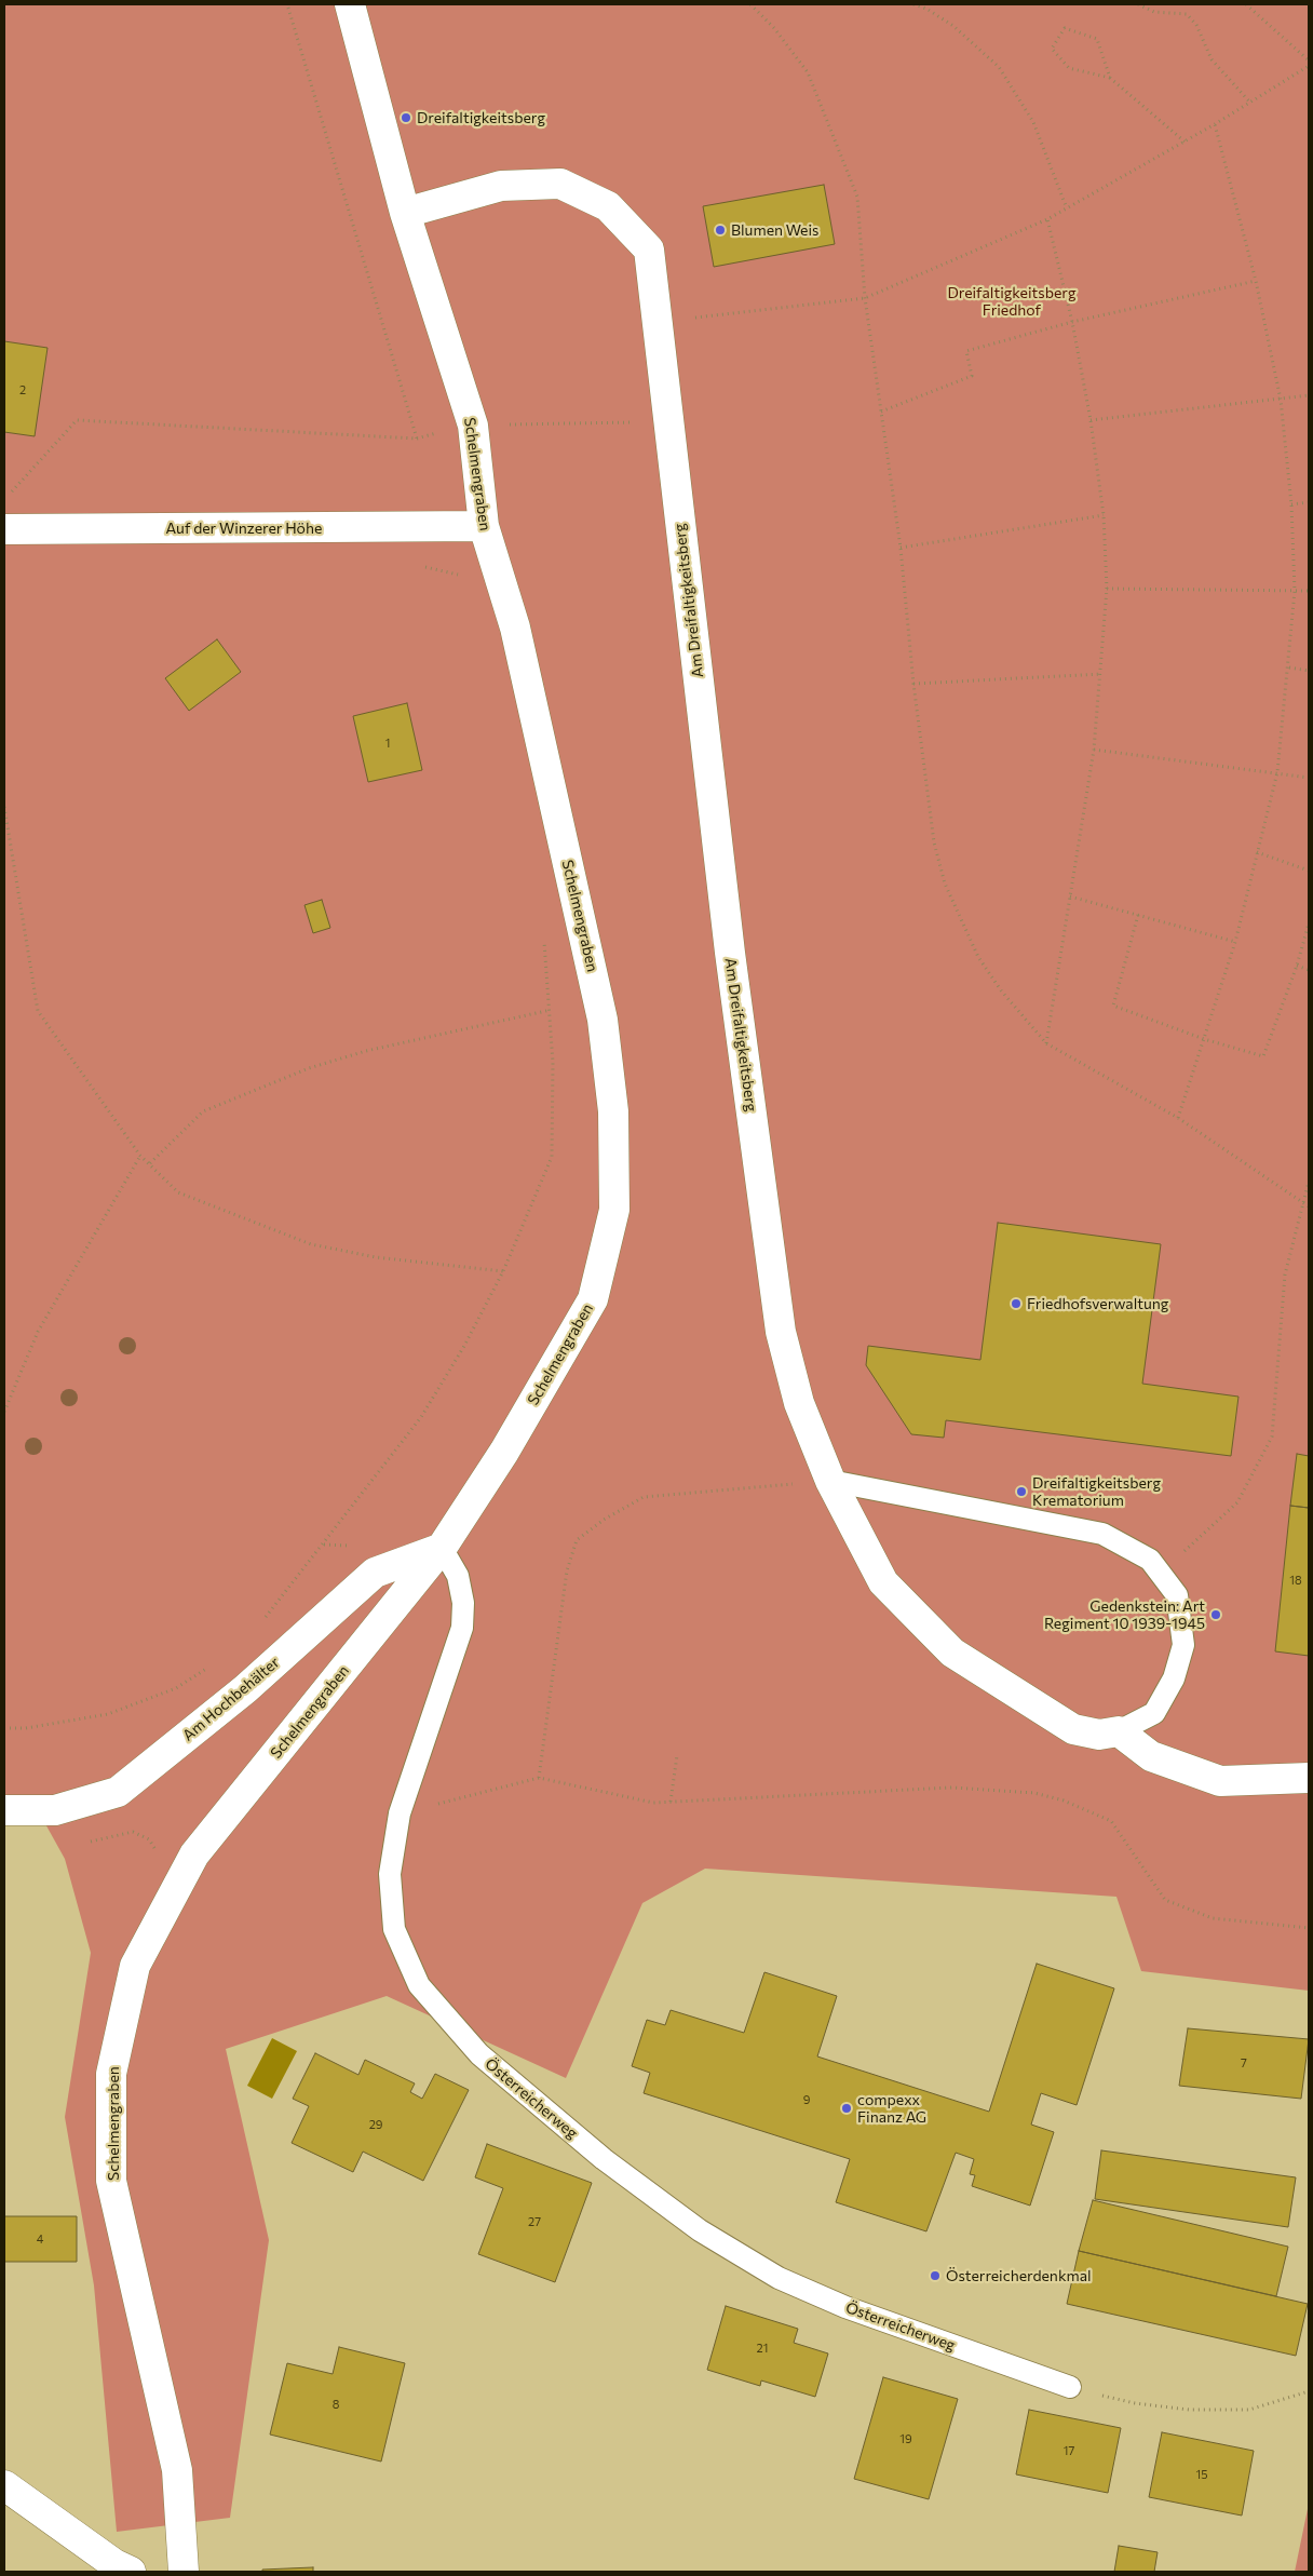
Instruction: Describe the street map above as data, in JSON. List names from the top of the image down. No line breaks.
{"streets":{"street":["Schelmengraben","Auf der Winzerer Höhe","Am Dreifaltigkeitsberg","Am Hochbehälter"],"lane":["Österreicherweg"]},"crossings":[["Schelmengraben","Auf der Winzerer Höhe"],["Schelmengraben","Am Dreifaltigkeitsberg"],["Schelmengraben","Am Hochbehälter"],["Schelmengraben","Österreicherweg"],["Am Hochbehälter","Österreicherweg"]],"parks":["Dreifaltigkeitsberg Friedhof"],"places":["Dreifaltigkeitsberg","Blumen Weis","Friedhofsverwaltung","Dreifaltigkeitsberg Krematorium","Gedenkstein: Art Regiment 10 1939-1945","compexx Finanz AG","Österreicherdenkmal"],"house_numbers":["2","1","18","7","9","29","27","4","21","8","19","17","15"]}
